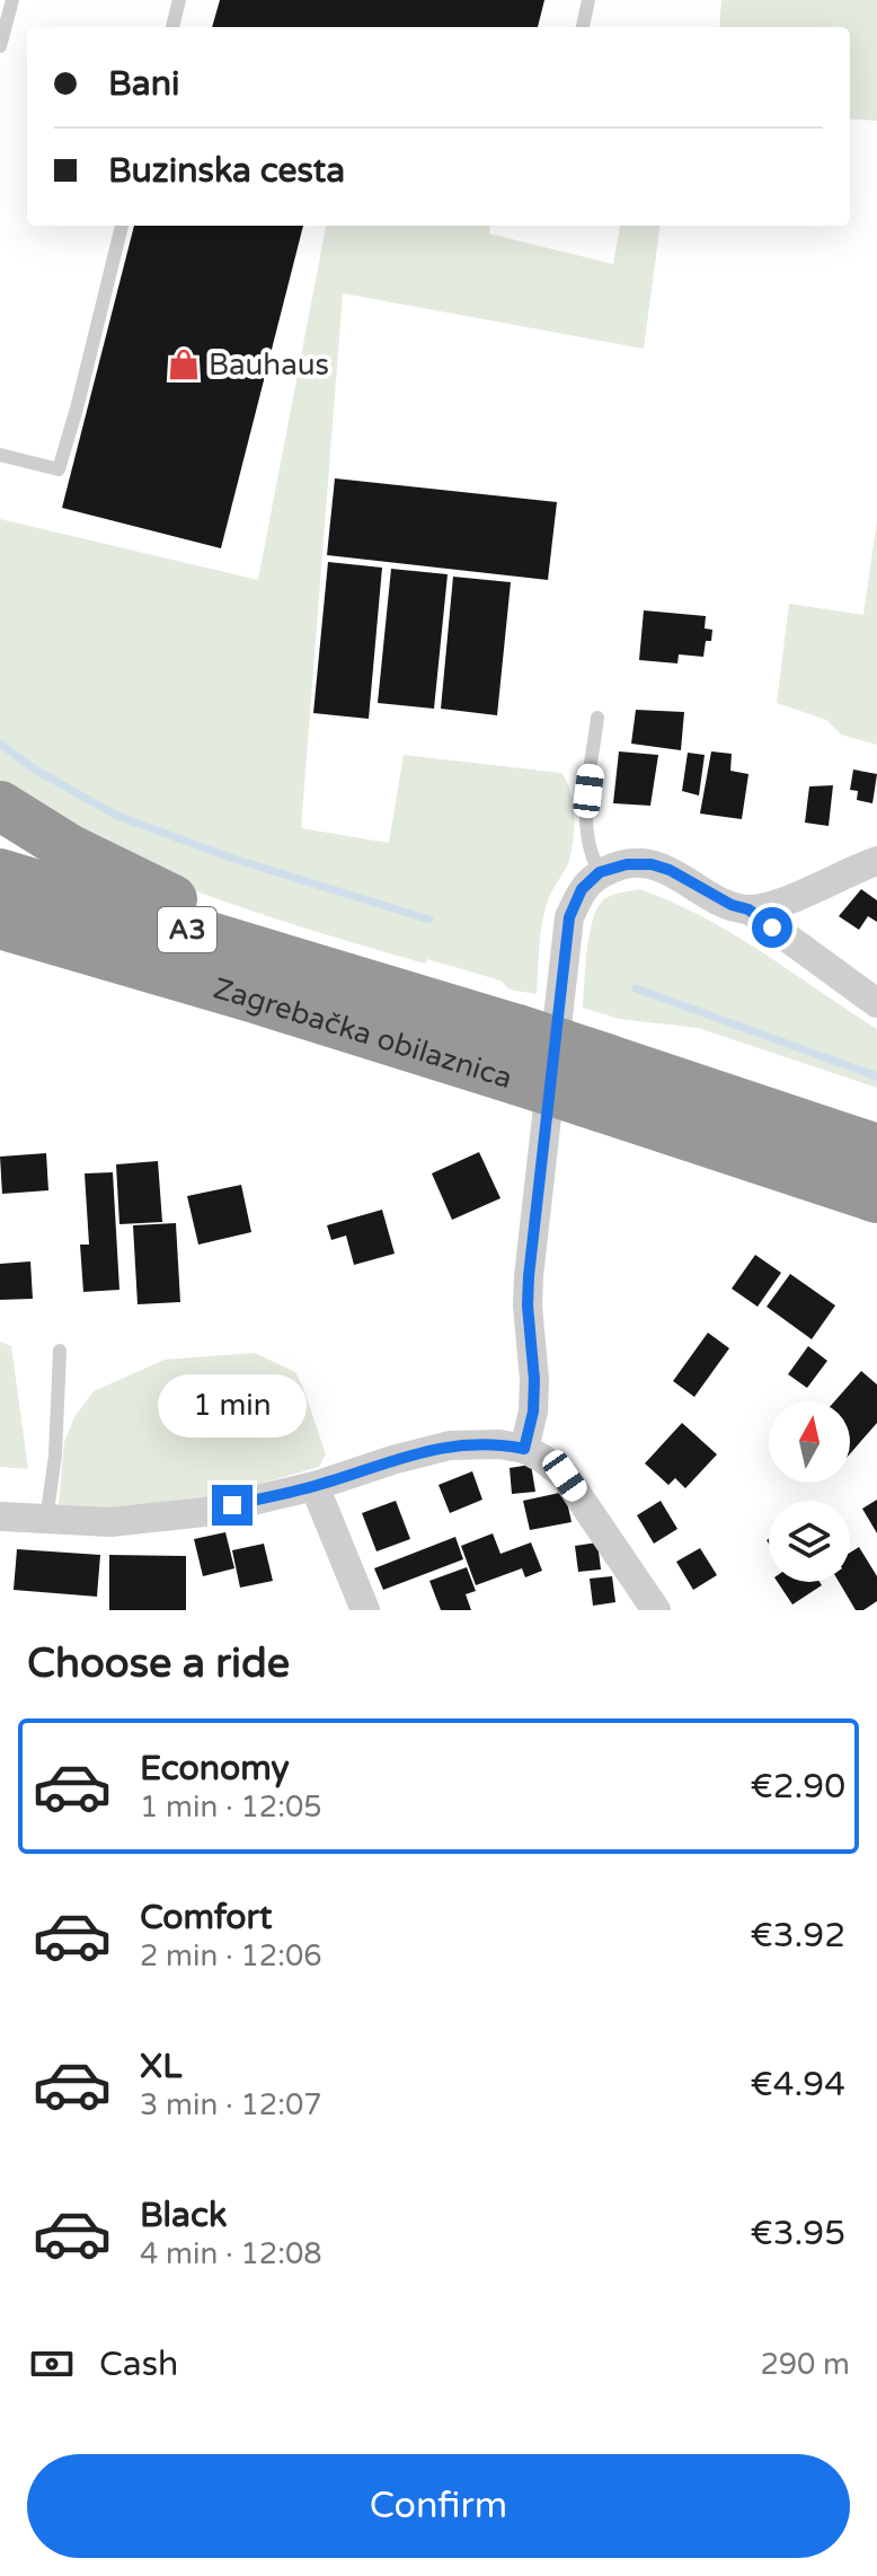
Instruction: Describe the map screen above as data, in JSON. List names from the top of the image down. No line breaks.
{"streets":{"highway":["A3","Zagrebačka obilaznica"]},"places":{"shop":["Bauhaus"]},"north":"top","page":{"banner":["Bani","Buzinska cesta"],"bubble":"1 min","heading":"Choose a ride","list":[{"name":"Economy","note":"1 min · 12:05","value":"€2.90"},{"name":"Comfort","note":"2 min · 12:06","value":"€3.92"},{"name":"XL","note":"3 min · 12:07","value":"€4.94"},{"name":"Black","note":"4 min · 12:08","value":"€3.95"}],"pay":["Cash","290 m"],"buttons":"Confirm"}}
